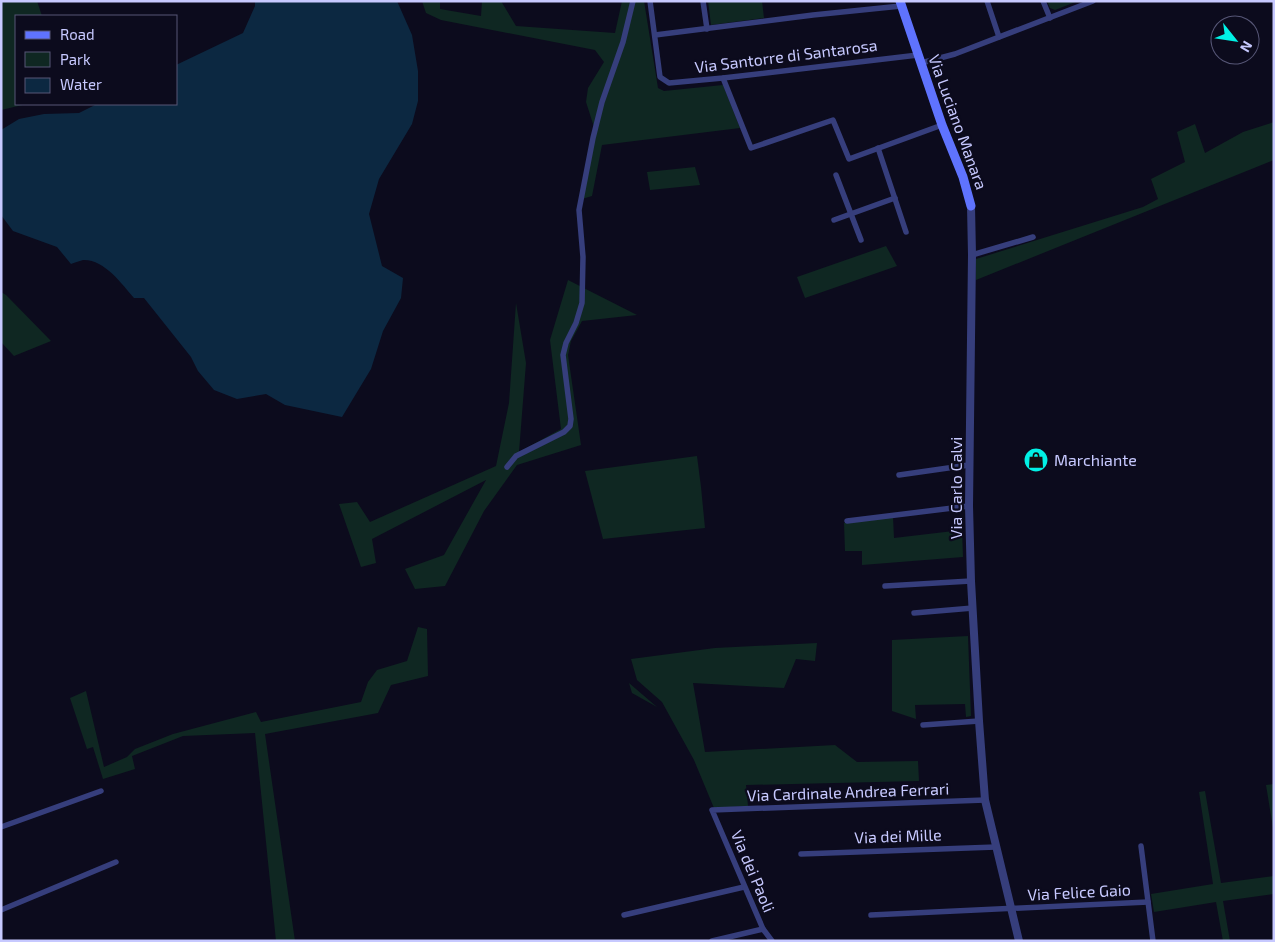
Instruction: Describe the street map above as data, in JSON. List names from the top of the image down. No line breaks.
{"streets":{"main road":["Via Luciano Manara"],"street":["Via Santorre di Santarosa","Via Carlo Calvi","Via Cardinale Andrea Ferrari","Via dei Mille","Via dei Paoli","Via Felice Gaio"]},"crossings":[["Via Santorre di Santarosa","Via Luciano Manara"],["Via Luciano Manara","Via Carlo Calvi"],["Via Carlo Calvi","Via Cardinale Andrea Ferrari"],["Via Carlo Calvi","Via dei Mille"],["Via Carlo Calvi","Via Felice Gaio"],["Via Cardinale Andrea Ferrari","Via dei Paoli"]],"places":{"shop":["Marchiante"]},"legend":["Road","Park","Water"],"north":"bottom right"}
